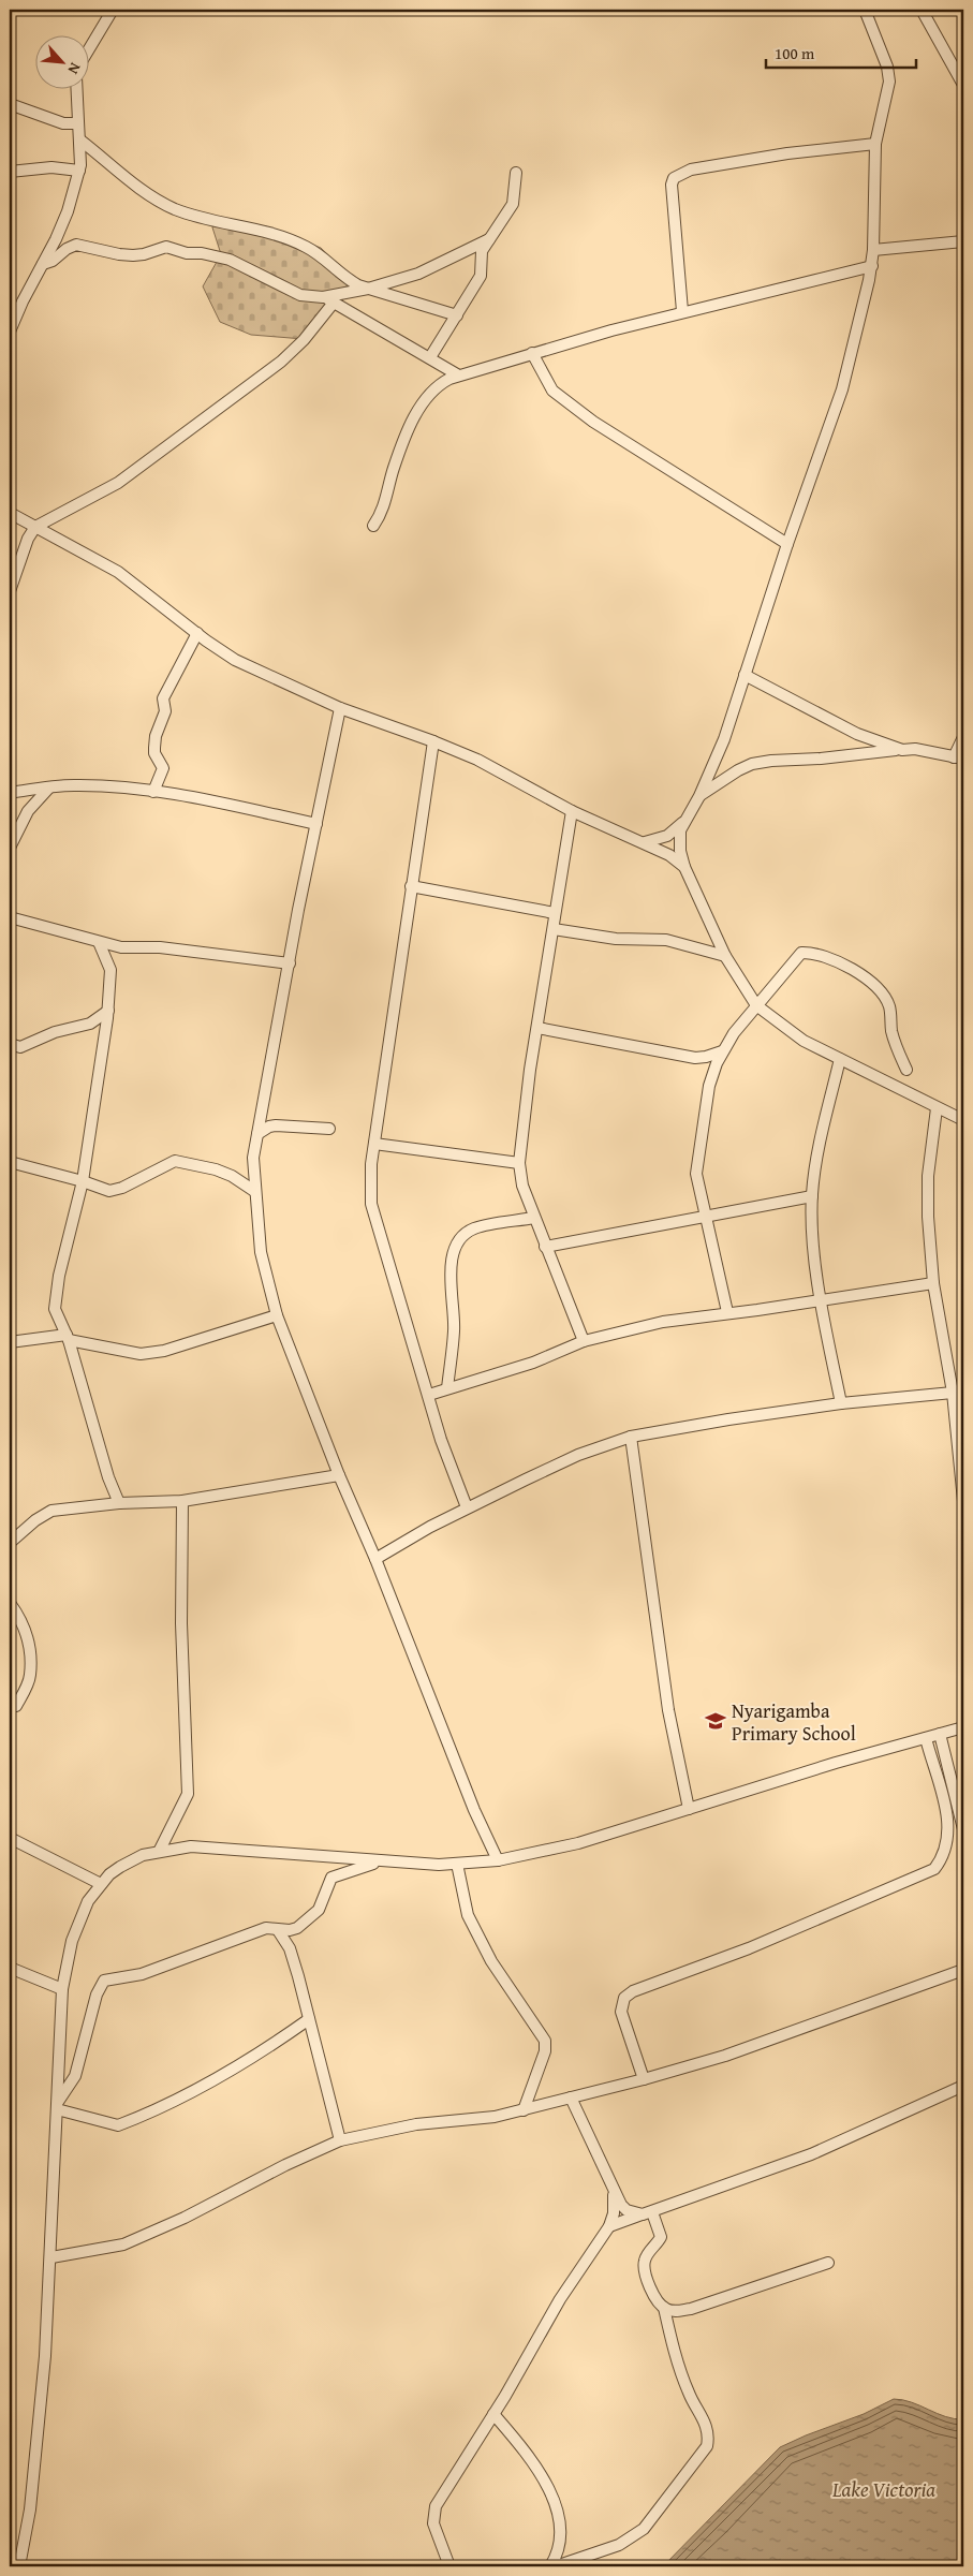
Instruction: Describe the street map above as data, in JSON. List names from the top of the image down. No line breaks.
{"water":["Lake Victoria"],"places":{"school or university":["Nyarigamba Primary School"]},"scale_bar":"100 m","north":"bottom right"}
